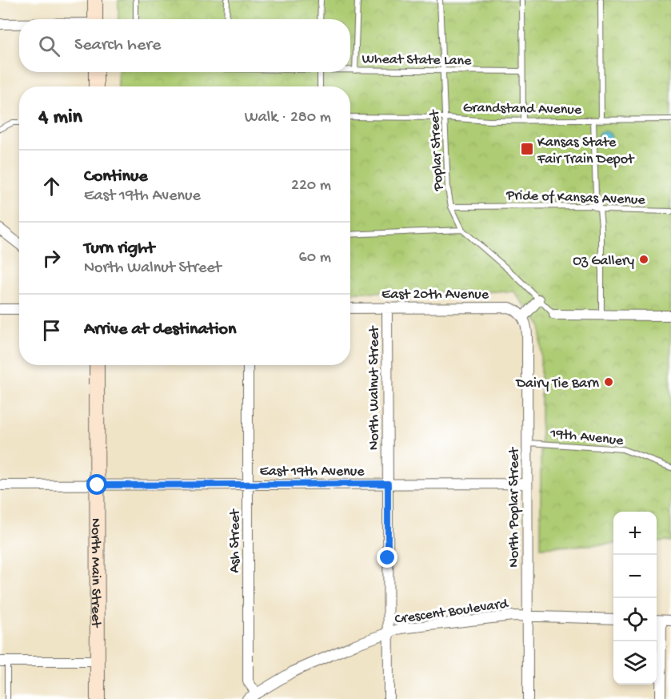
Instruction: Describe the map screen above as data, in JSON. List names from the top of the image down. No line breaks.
{"streets":{"main road":["North Main Street"],"street":["East 20th Avenue","North Walnut Street","East 19th Avenue","North Poplar Street","Ash Street","Crescent Boulevard"],"lane":["Wheat State Lane","Grandstand Avenue","Poplar Street","Pride of Kansas Avenue","19th Avenue"]},"crossings":[["Wheat State Lane","Poplar Street"],["Grandstand Avenue","Poplar Street"],["Poplar Street","Pride of Kansas Avenue"],["East 20th Avenue","North Walnut Street"],["East 20th Avenue","North Poplar Street"],["North Walnut Street","East 19th Avenue"],["North Walnut Street","Crescent Boulevard"],["19th Avenue","North Poplar Street"],["East 19th Avenue","North Poplar Street"],["East 19th Avenue","Ash Street"],["East 19th Avenue","North Main Street"],["North Poplar Street","Crescent Boulevard"],["Ash Street","Crescent Boulevard"]],"places":{"transit":["Kansas State Fair Train Depot"],"other":["Oz Gallery","Dairy Tie Barn"]},"page":{"search":"Search here","heading":["4 min","Walk · 280 m"],"list":[["Continue","East 19th Avenue","220 m"],["Turn right","North Walnut Street","60 m"],"Arrive at destination"],"map_buttons":["+","−"]}}
